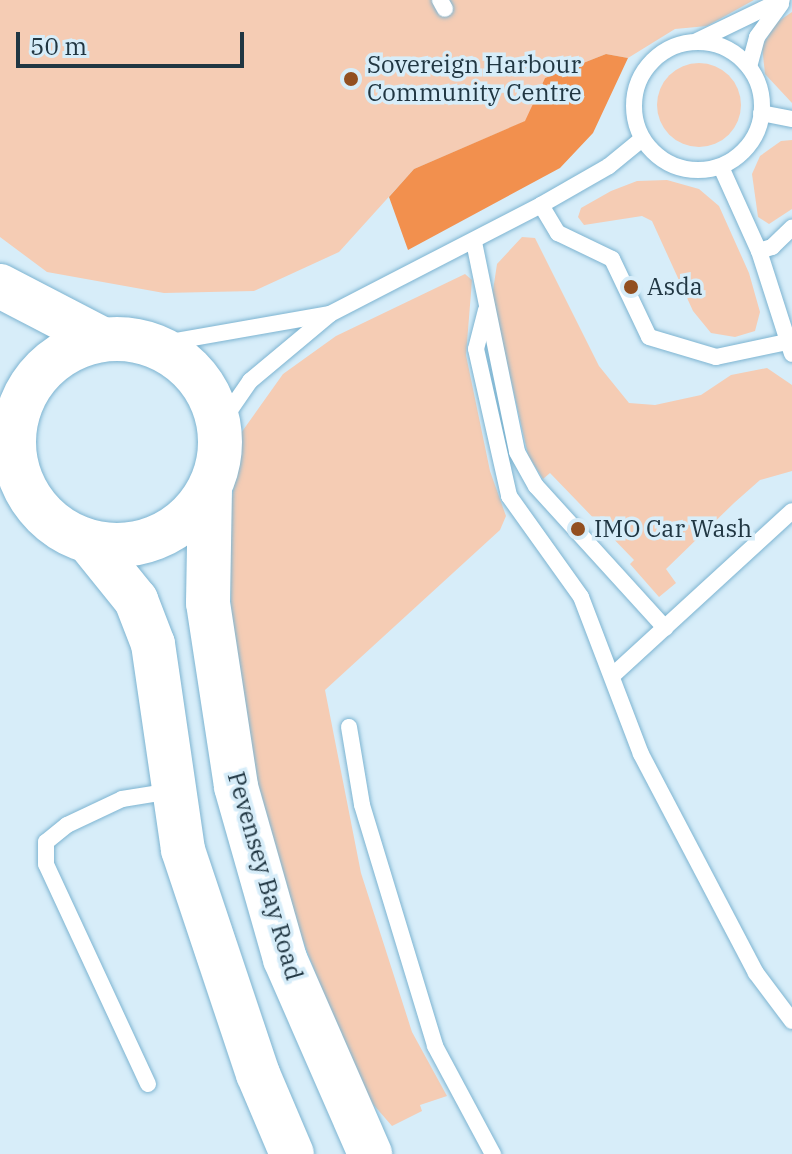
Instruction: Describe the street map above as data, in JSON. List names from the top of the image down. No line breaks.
{"streets":{"main road":["Pevensey Bay Road"]},"places":["Sovereign Harbour Community Centre","Asda","IMO Car Wash"],"scale_bar":"50 m"}
